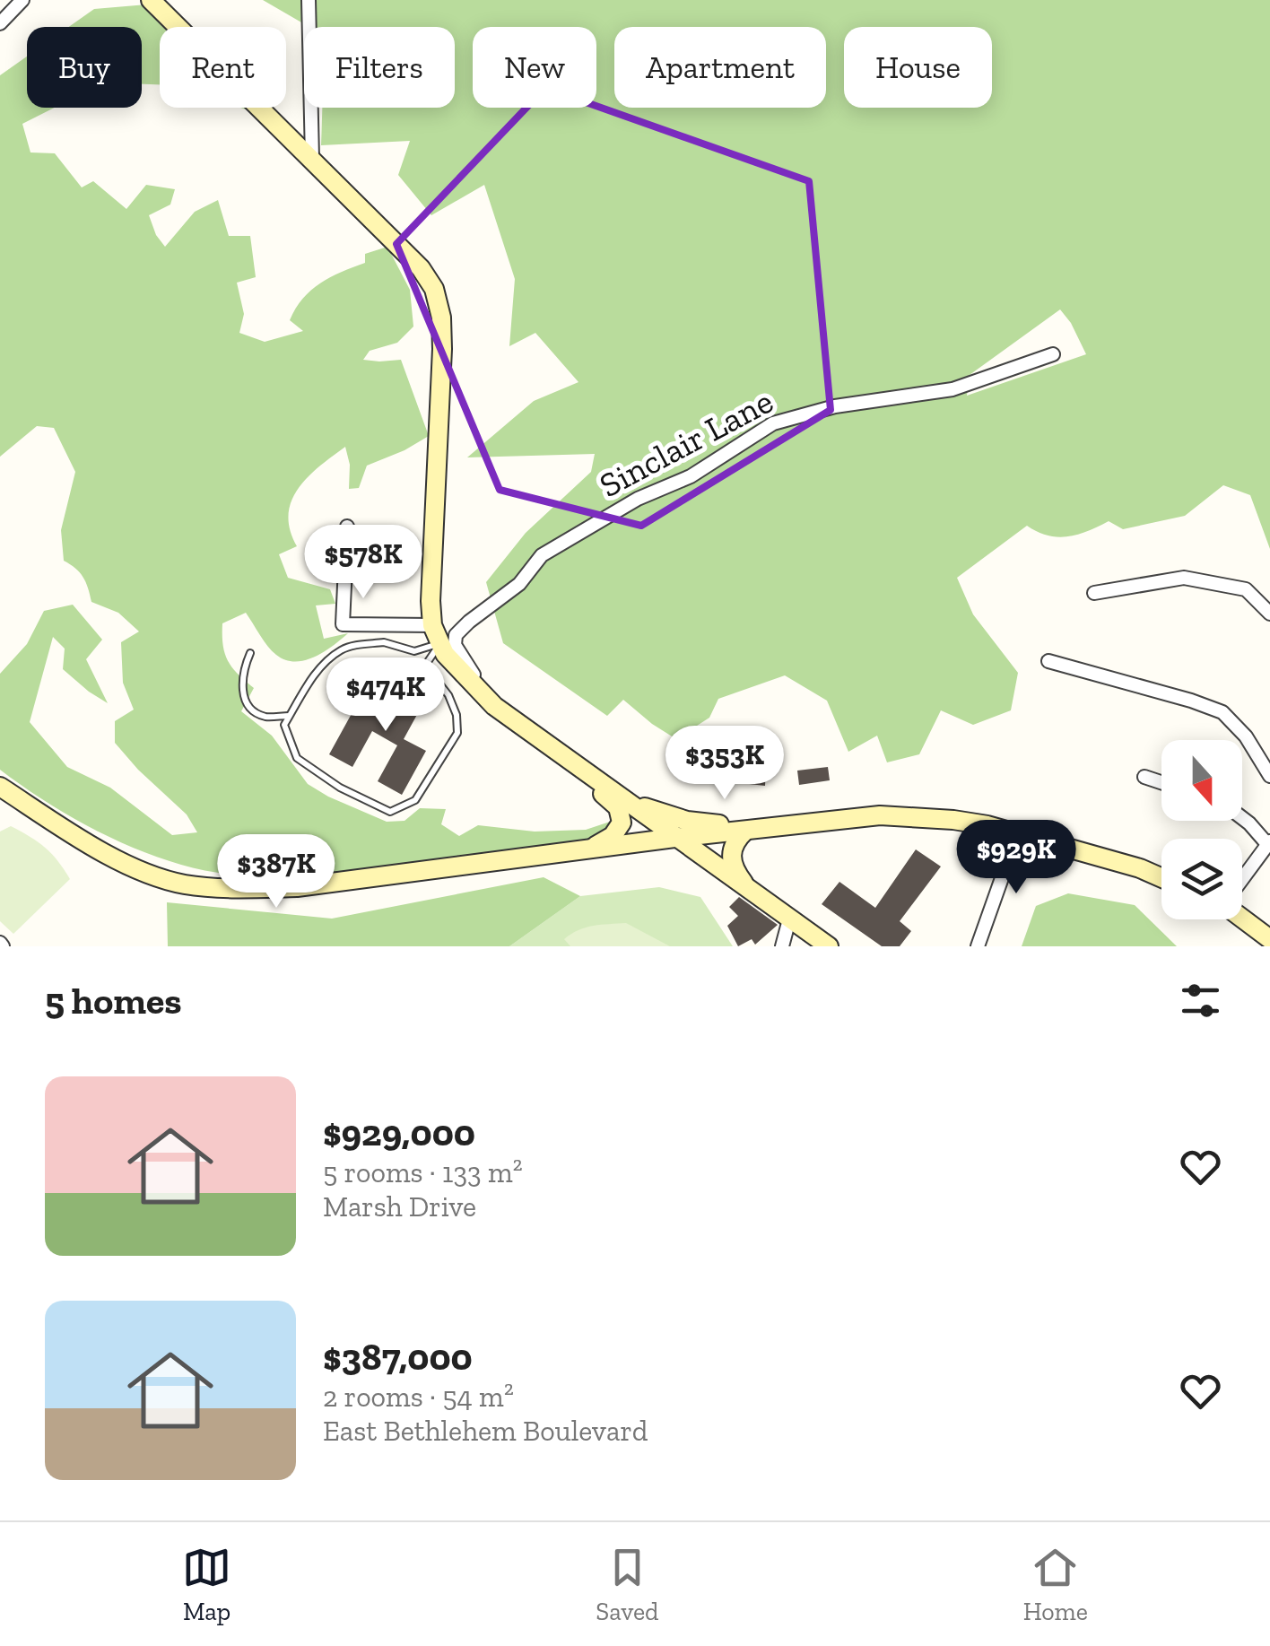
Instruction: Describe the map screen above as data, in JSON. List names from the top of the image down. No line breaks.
{"streets":{"street":["Sinclair Lane"]},"north":"bottom","page":{"chip":["Buy","Rent","Filters","New","Apartment","House"],"price":["$578K","$474K","$353K","$929K","$387K"],"heading":"5 homes","list":[{"name":"$929,000","note":"5 rooms · 133 m² · Marsh Drive"},{"name":"$387,000","note":"2 rooms · 54 m² · East Bethlehem Boulevard"}],"tabs":["Map","Saved","Home"]}}
